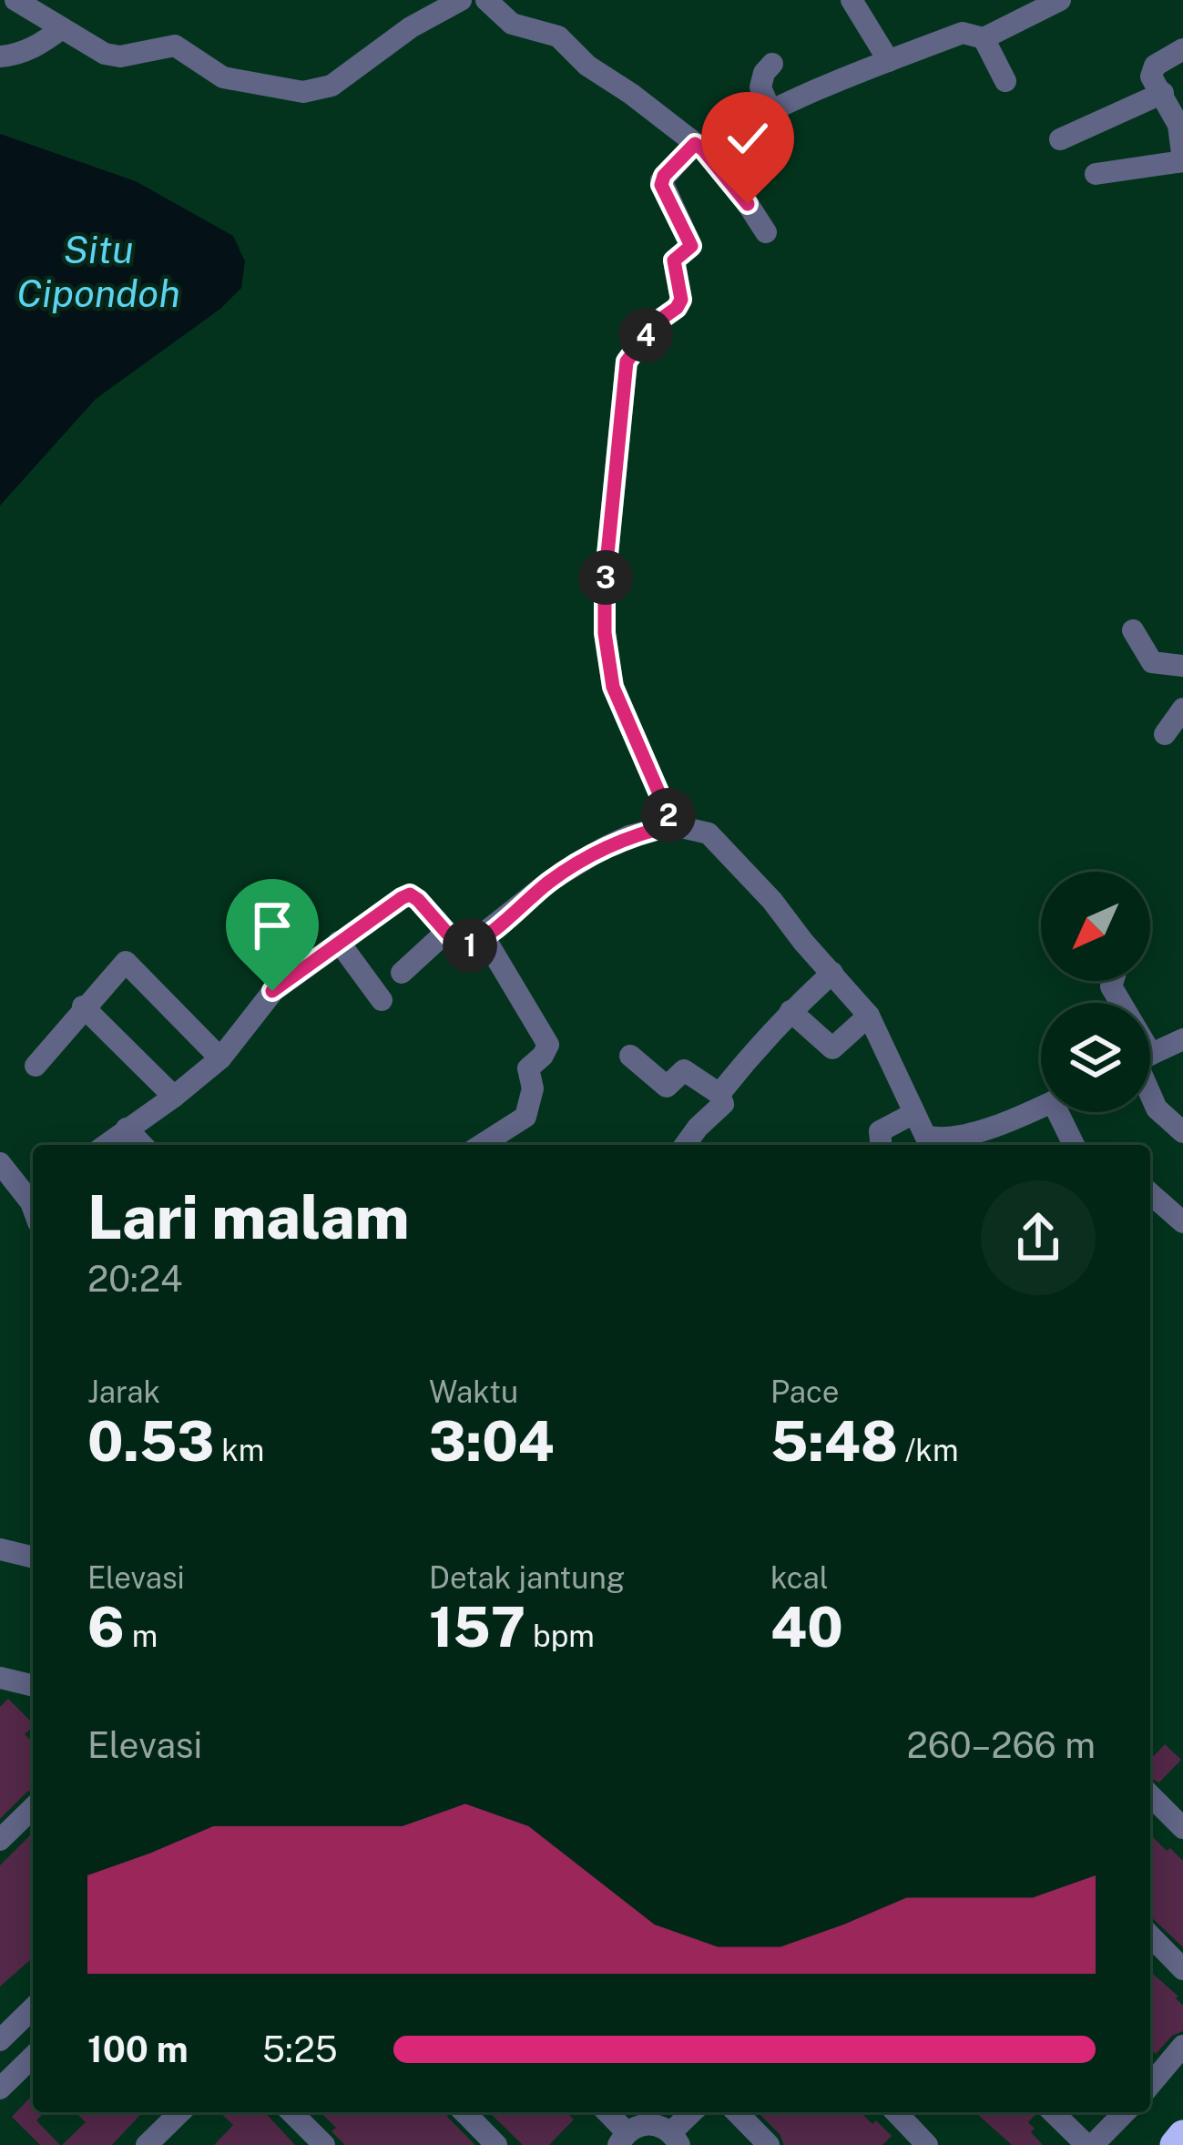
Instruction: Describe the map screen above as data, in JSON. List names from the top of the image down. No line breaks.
{"water":["Situ Cipondoh"],"north":"bottom left","page":{"pins":["4","3","2","1"],"heading":["Lari malam","20:24"],"stats":[["Jarak","0.53 km"],["Waktu","3:04"],["Pace","5:48 /km"],["Elevasi","6 m"],["Detak jantung","157 bpm"],["kcal","40"]],"chart":["Elevasi","260–266 m"],"list":[{"name":"100 m","note":"5:25"}]}}
